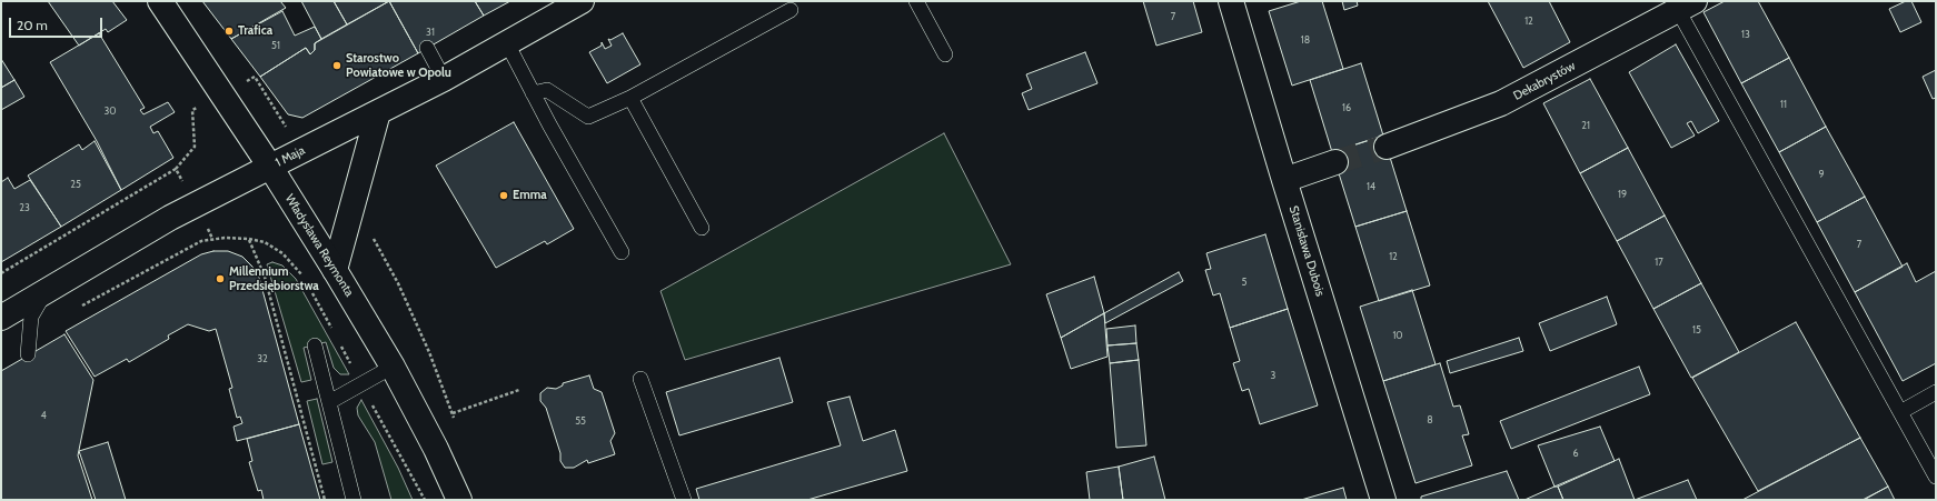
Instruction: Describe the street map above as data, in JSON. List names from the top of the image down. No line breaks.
{"streets":{"street":["Dekabrystów","1 Maja","Władysława Reymonta","Stanisława Dubois"]},"crossings":[["1 Maja","Władysława Reymonta"]],"places":["Trafica","Starostwo Powiatowe w Opolu","Emma","Millennium Przedsiębiorstwa"],"house_numbers":["7","12","31","13","18","51","11","16","30","21","9","25","14","19","23","7","12","17","5","15","10","32","3","4","8","55","6"],"scale_bar":"20 m"}
